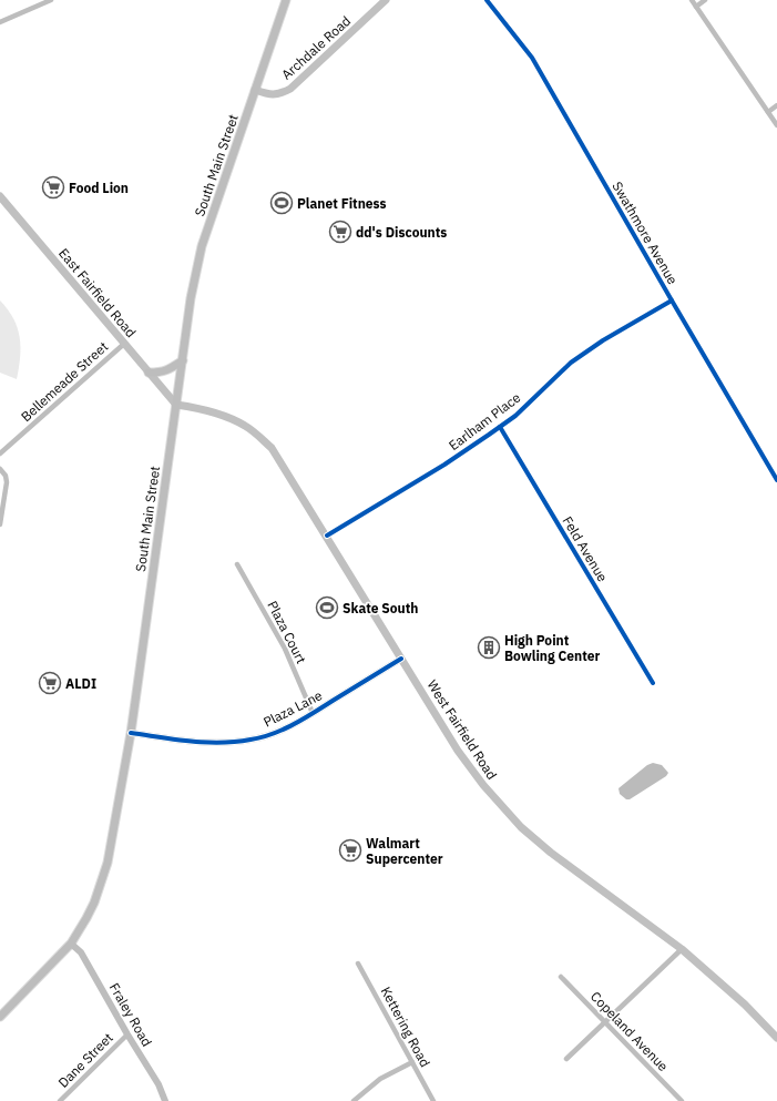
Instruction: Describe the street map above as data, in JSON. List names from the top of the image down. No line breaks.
{"streets":{"main road":["Archdale Road","South Main Street","East Fairfield Road","West Fairfield Road"],"street":["Swathmore Avenue","Bellemeade Street","Earlham Place","Feld Avenue","Plaza Court","Plaza Lane","Fraley Road","Kettering Road","Copeland Avenue","Dane Street"]},"crossings":[["Archdale Road","South Main Street"],["South Main Street","East Fairfield Road"],["South Main Street","Plaza Lane"],["South Main Street","West Fairfield Road"],["South Main Street","Fraley Road"],["Swathmore Avenue","Earlham Place"],["East Fairfield Road","Bellemeade Street"],["East Fairfield Road","West Fairfield Road"],["Earlham Place","Feld Avenue"],["Earlham Place","West Fairfield Road"],["Plaza Court","Plaza Lane"],["Plaza Lane","West Fairfield Road"],["Fraley Road","Dane Street"]],"places":{"supermarket":["Food Lion","dd's Discounts","ALDI","Walmart Supercenter"],"sports":["Planet Fitness","Skate South"],"building":["High Point Bowling Center"]}}
